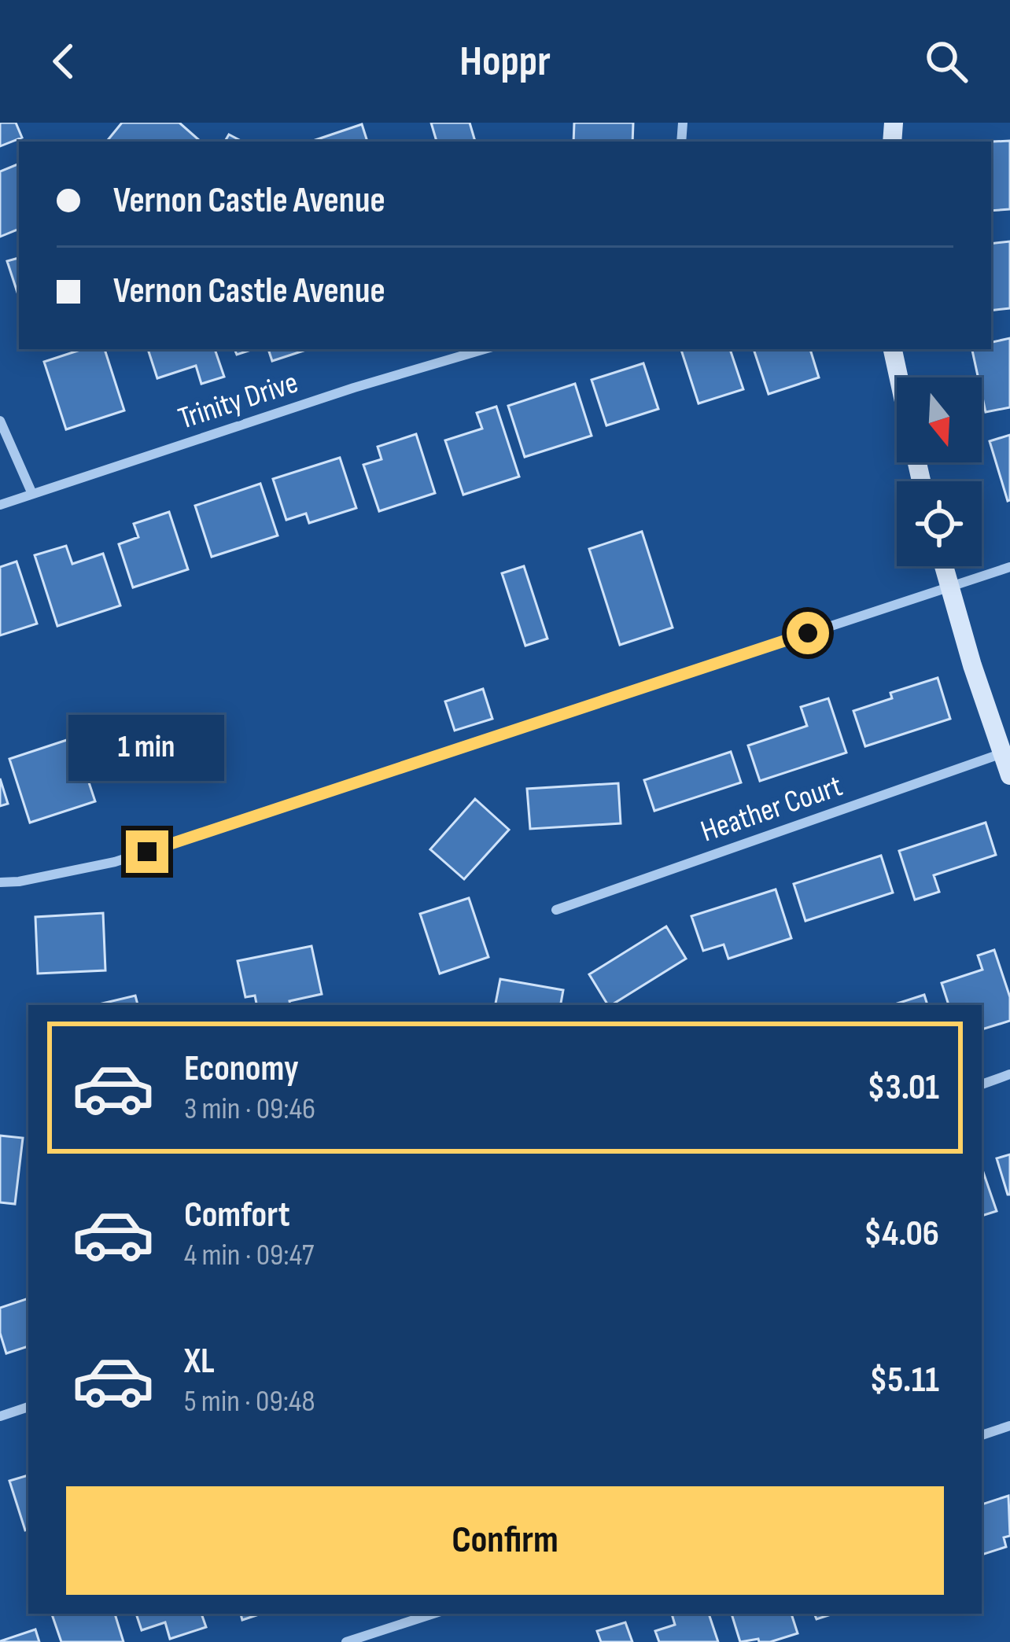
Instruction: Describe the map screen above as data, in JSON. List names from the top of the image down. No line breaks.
{"streets":{"street":["Trinity Drive","Heather Court"]},"north":"bottom","page":{"header":"Hoppr","banner":["Vernon Castle Avenue","Vernon Castle Avenue"],"bubble":"1 min","list":[{"name":"Economy","note":"3 min · 09:46","value":"$3.01"},{"name":"Comfort","note":"4 min · 09:47","value":"$4.06"},{"name":"XL","note":"5 min · 09:48","value":"$5.11"}],"buttons":"Confirm"}}
